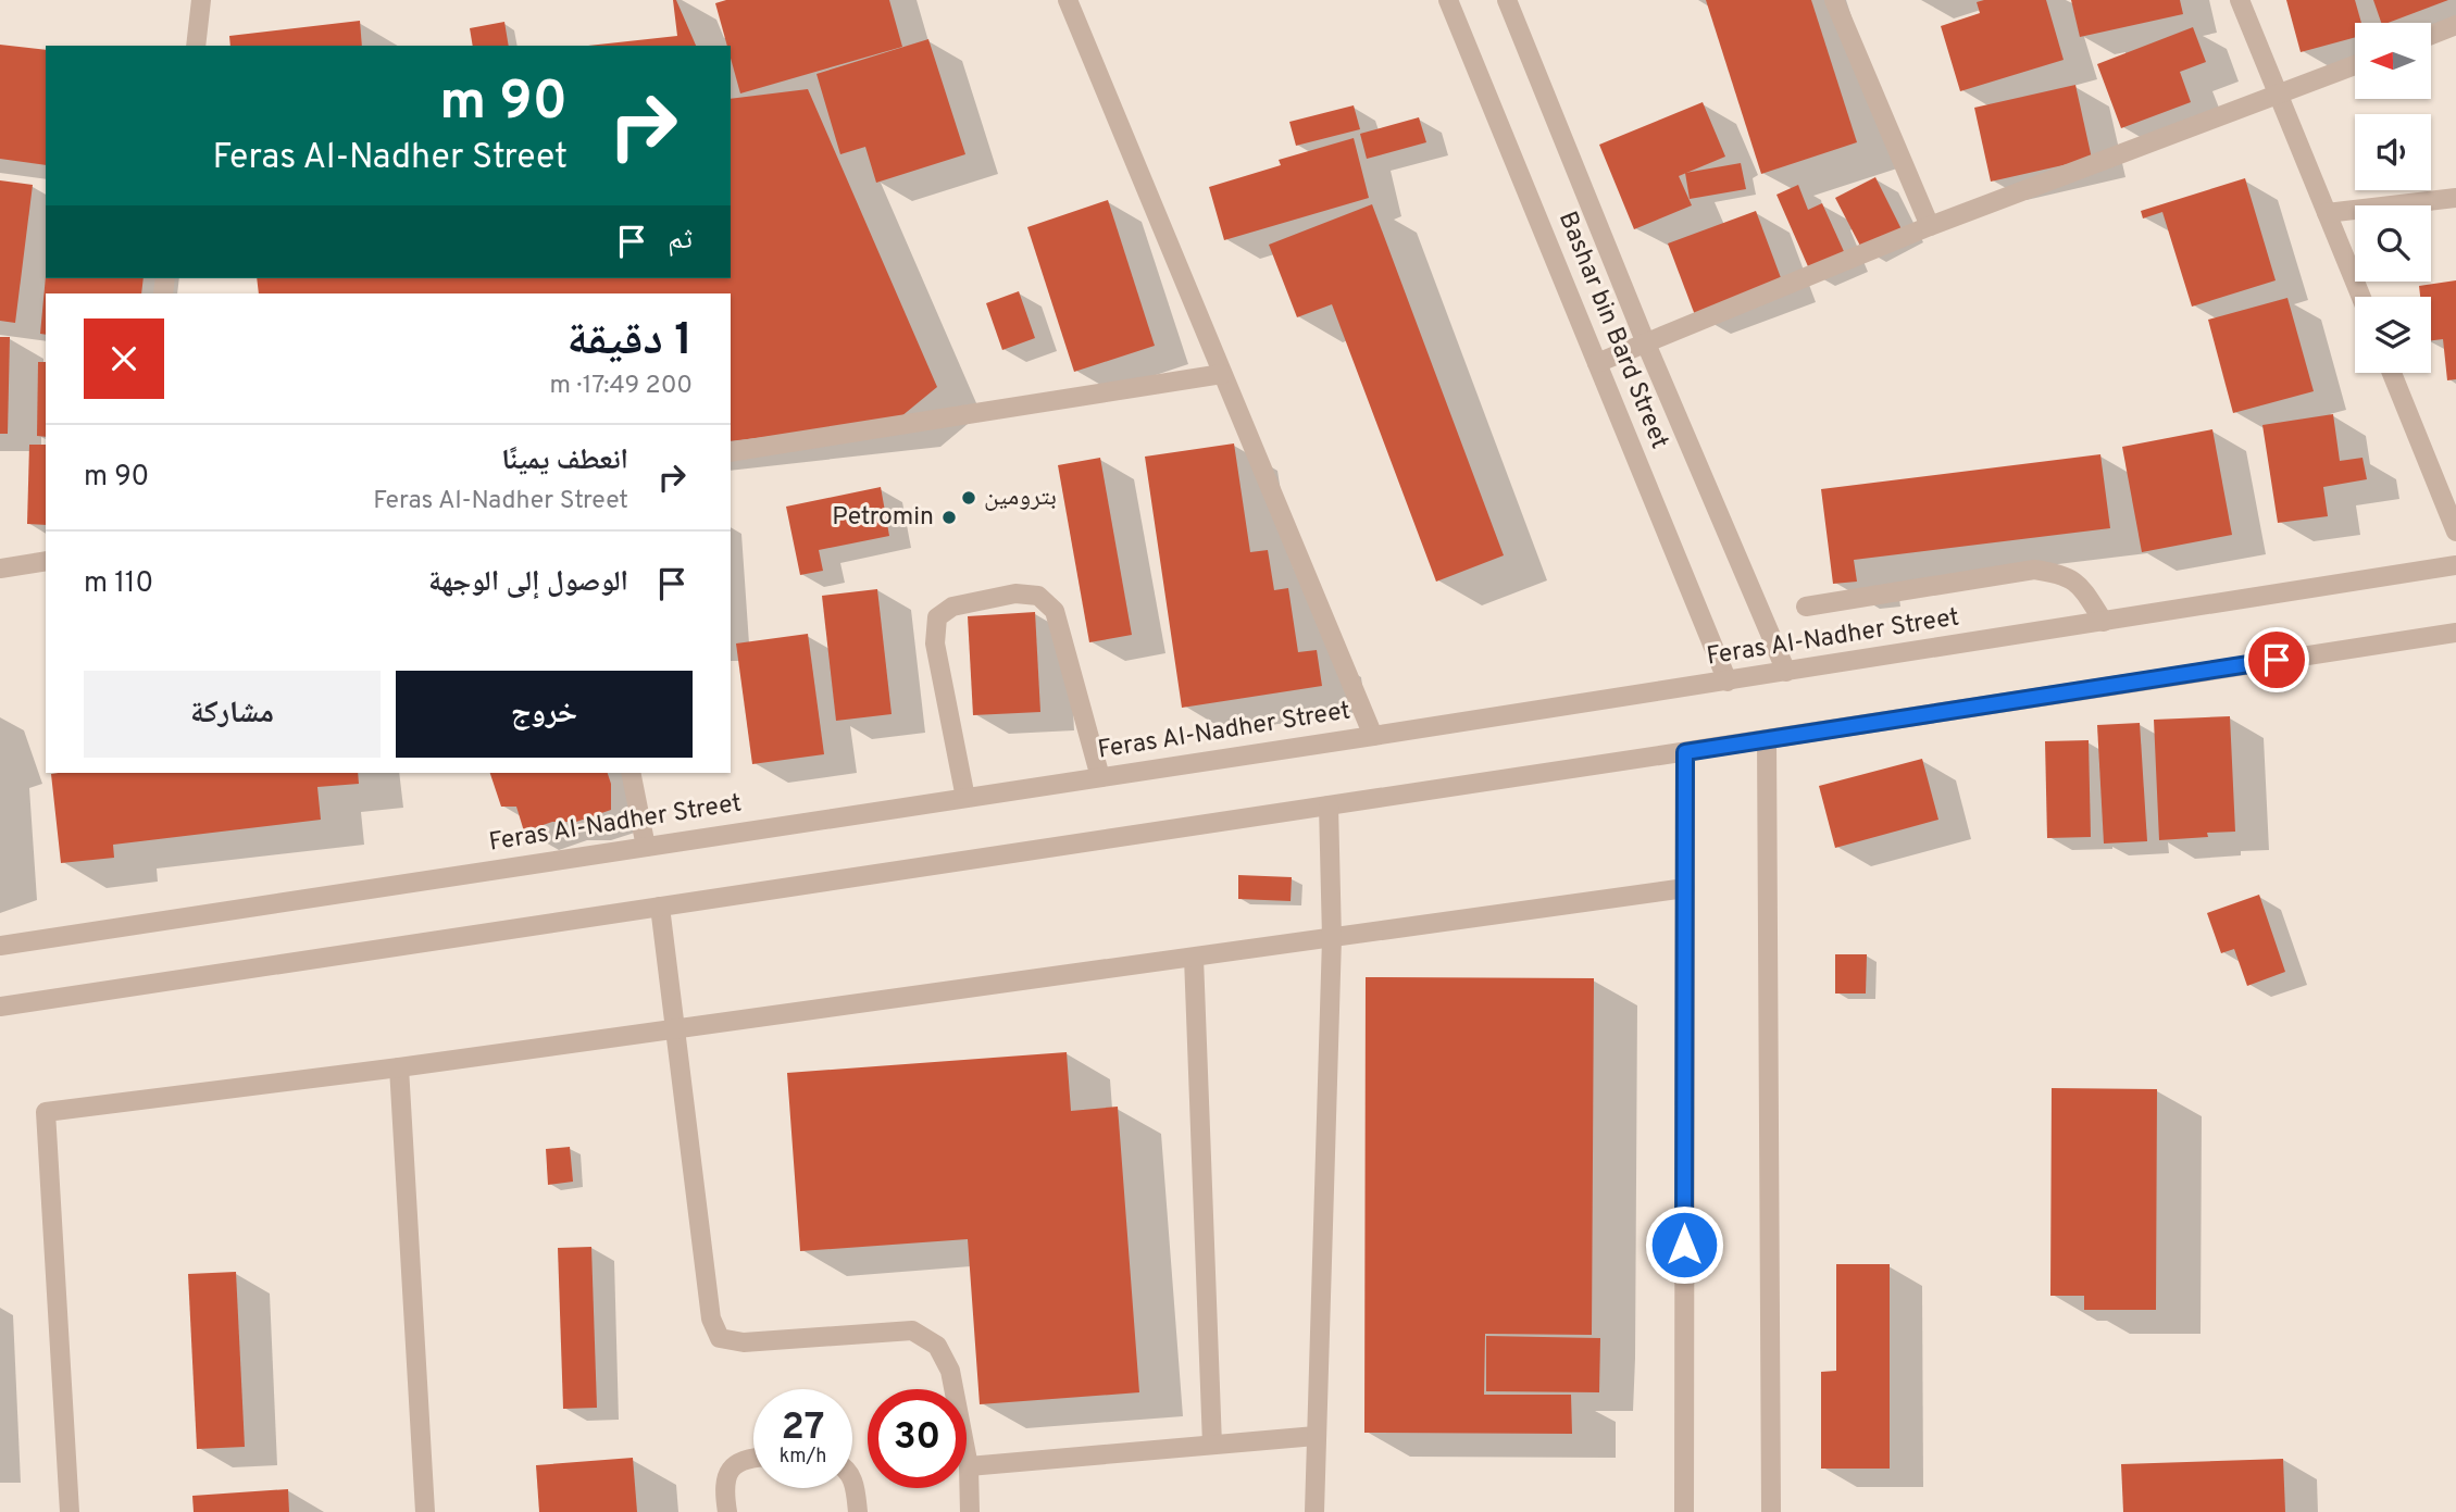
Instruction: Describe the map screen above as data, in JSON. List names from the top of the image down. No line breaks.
{"streets":{"street":["Bashar bin Bard Street","Feras Al-Nadher Street"]},"crossings":[["Bashar bin Bard Street","Feras Al-Nadher Street"]],"places":["بترومين","Petromin"],"north":"left","page":{"turn":["90 m","Feras Al-Nadher Street"],"then":"ثم","heading":["1 دقيقة","200 m · 17:49"],"list":[{"name":"انعطف يمينًا","note":"Feras Al-Nadher Street","value":"90 m"},{"name":"الوصول إلى الوجهة","value":"110 m"}],"buttons":["خروج","مشاركة"],"speed":"27 km/h","limit":"30"}}
